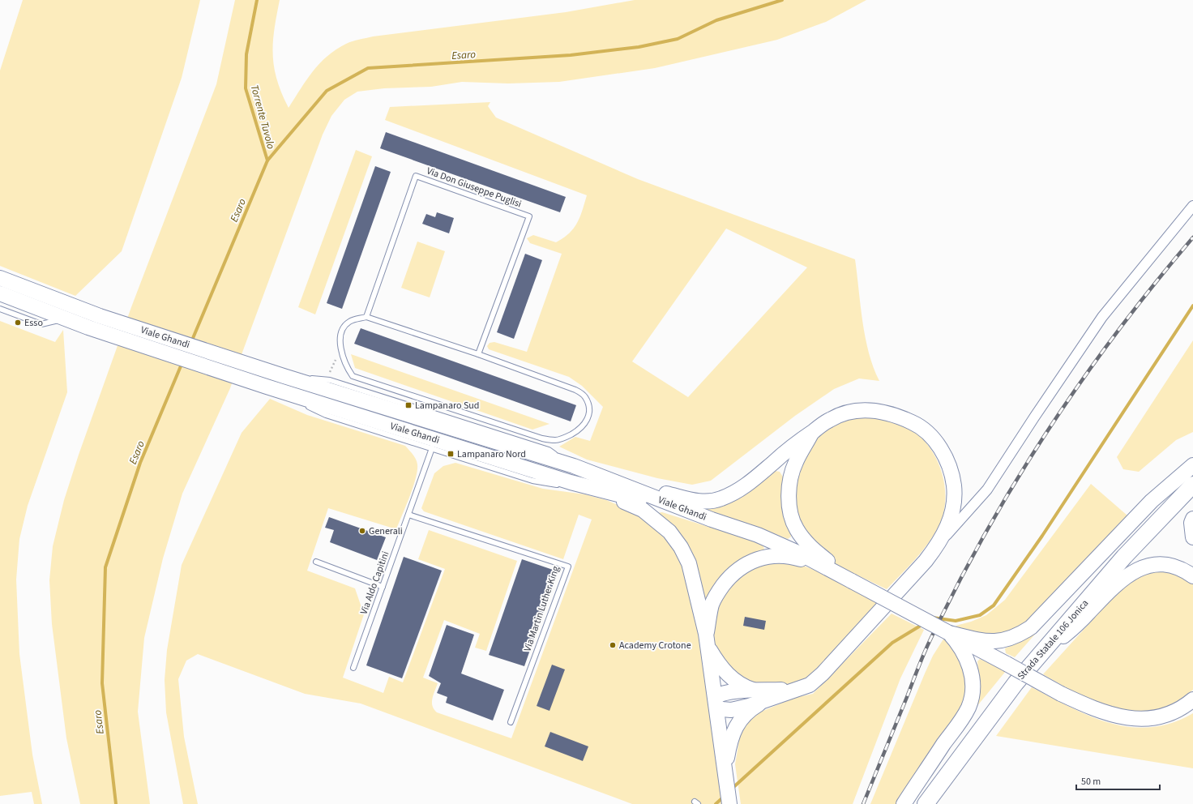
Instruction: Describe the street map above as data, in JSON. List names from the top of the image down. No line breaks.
{"streets":{"main road":["Viale Ghandi","Strada Statale 106 Jonica"],"lane":["Via Don Giuseppe Puglisi","Via Aldo Capitini","Via Martin Luther King"]},"crossings":[["Via Aldo Capitini","Via Martin Luther King"]],"water":["Esaro","Torrente Tuvolo"],"places":{"other":["Esso","Generali","Academy Crotone"],"transit":["Lampanaro Sud","Lampanaro Nord"]},"scale_bar":"50 m"}
